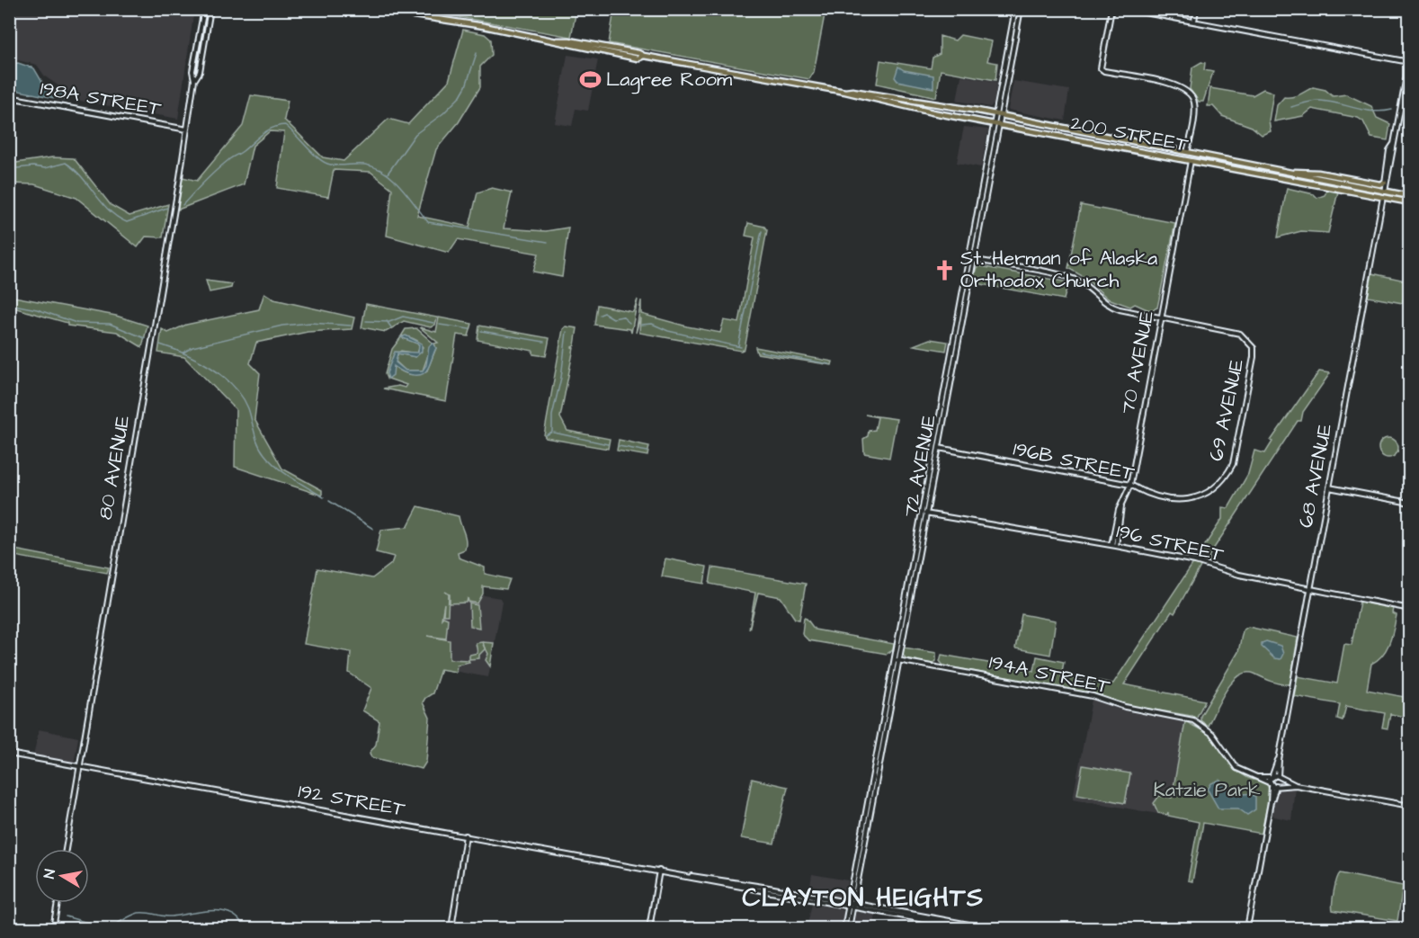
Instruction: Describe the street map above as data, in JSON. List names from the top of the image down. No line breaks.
{"streets":{"main road":["198A STREET","200 STREET","70 AVENUE","69 AVENUE","196B STREET","72 AVENUE","80 AVENUE","68 AVENUE","196 STREET","194A STREET","192 STREET"]},"crossings":[["198A STREET","80 AVENUE"],["200 STREET","70 AVENUE"],["200 STREET","72 AVENUE"],["200 STREET","68 AVENUE"],["70 AVENUE","69 AVENUE"],["70 AVENUE","196B STREET"],["70 AVENUE","196 STREET"],["69 AVENUE","196B STREET"],["196B STREET","72 AVENUE"],["72 AVENUE","196 STREET"],["72 AVENUE","194A STREET"],["72 AVENUE","192 STREET"],["80 AVENUE","192 STREET"],["68 AVENUE","196 STREET"]],"districts":["CLAYTON HEIGHTS"],"parks":["Katzie Park"],"places":{"sports":["Lagree Room"],"church":["St. Herman of Alaska Orthodox Church"]},"north":"left"}
